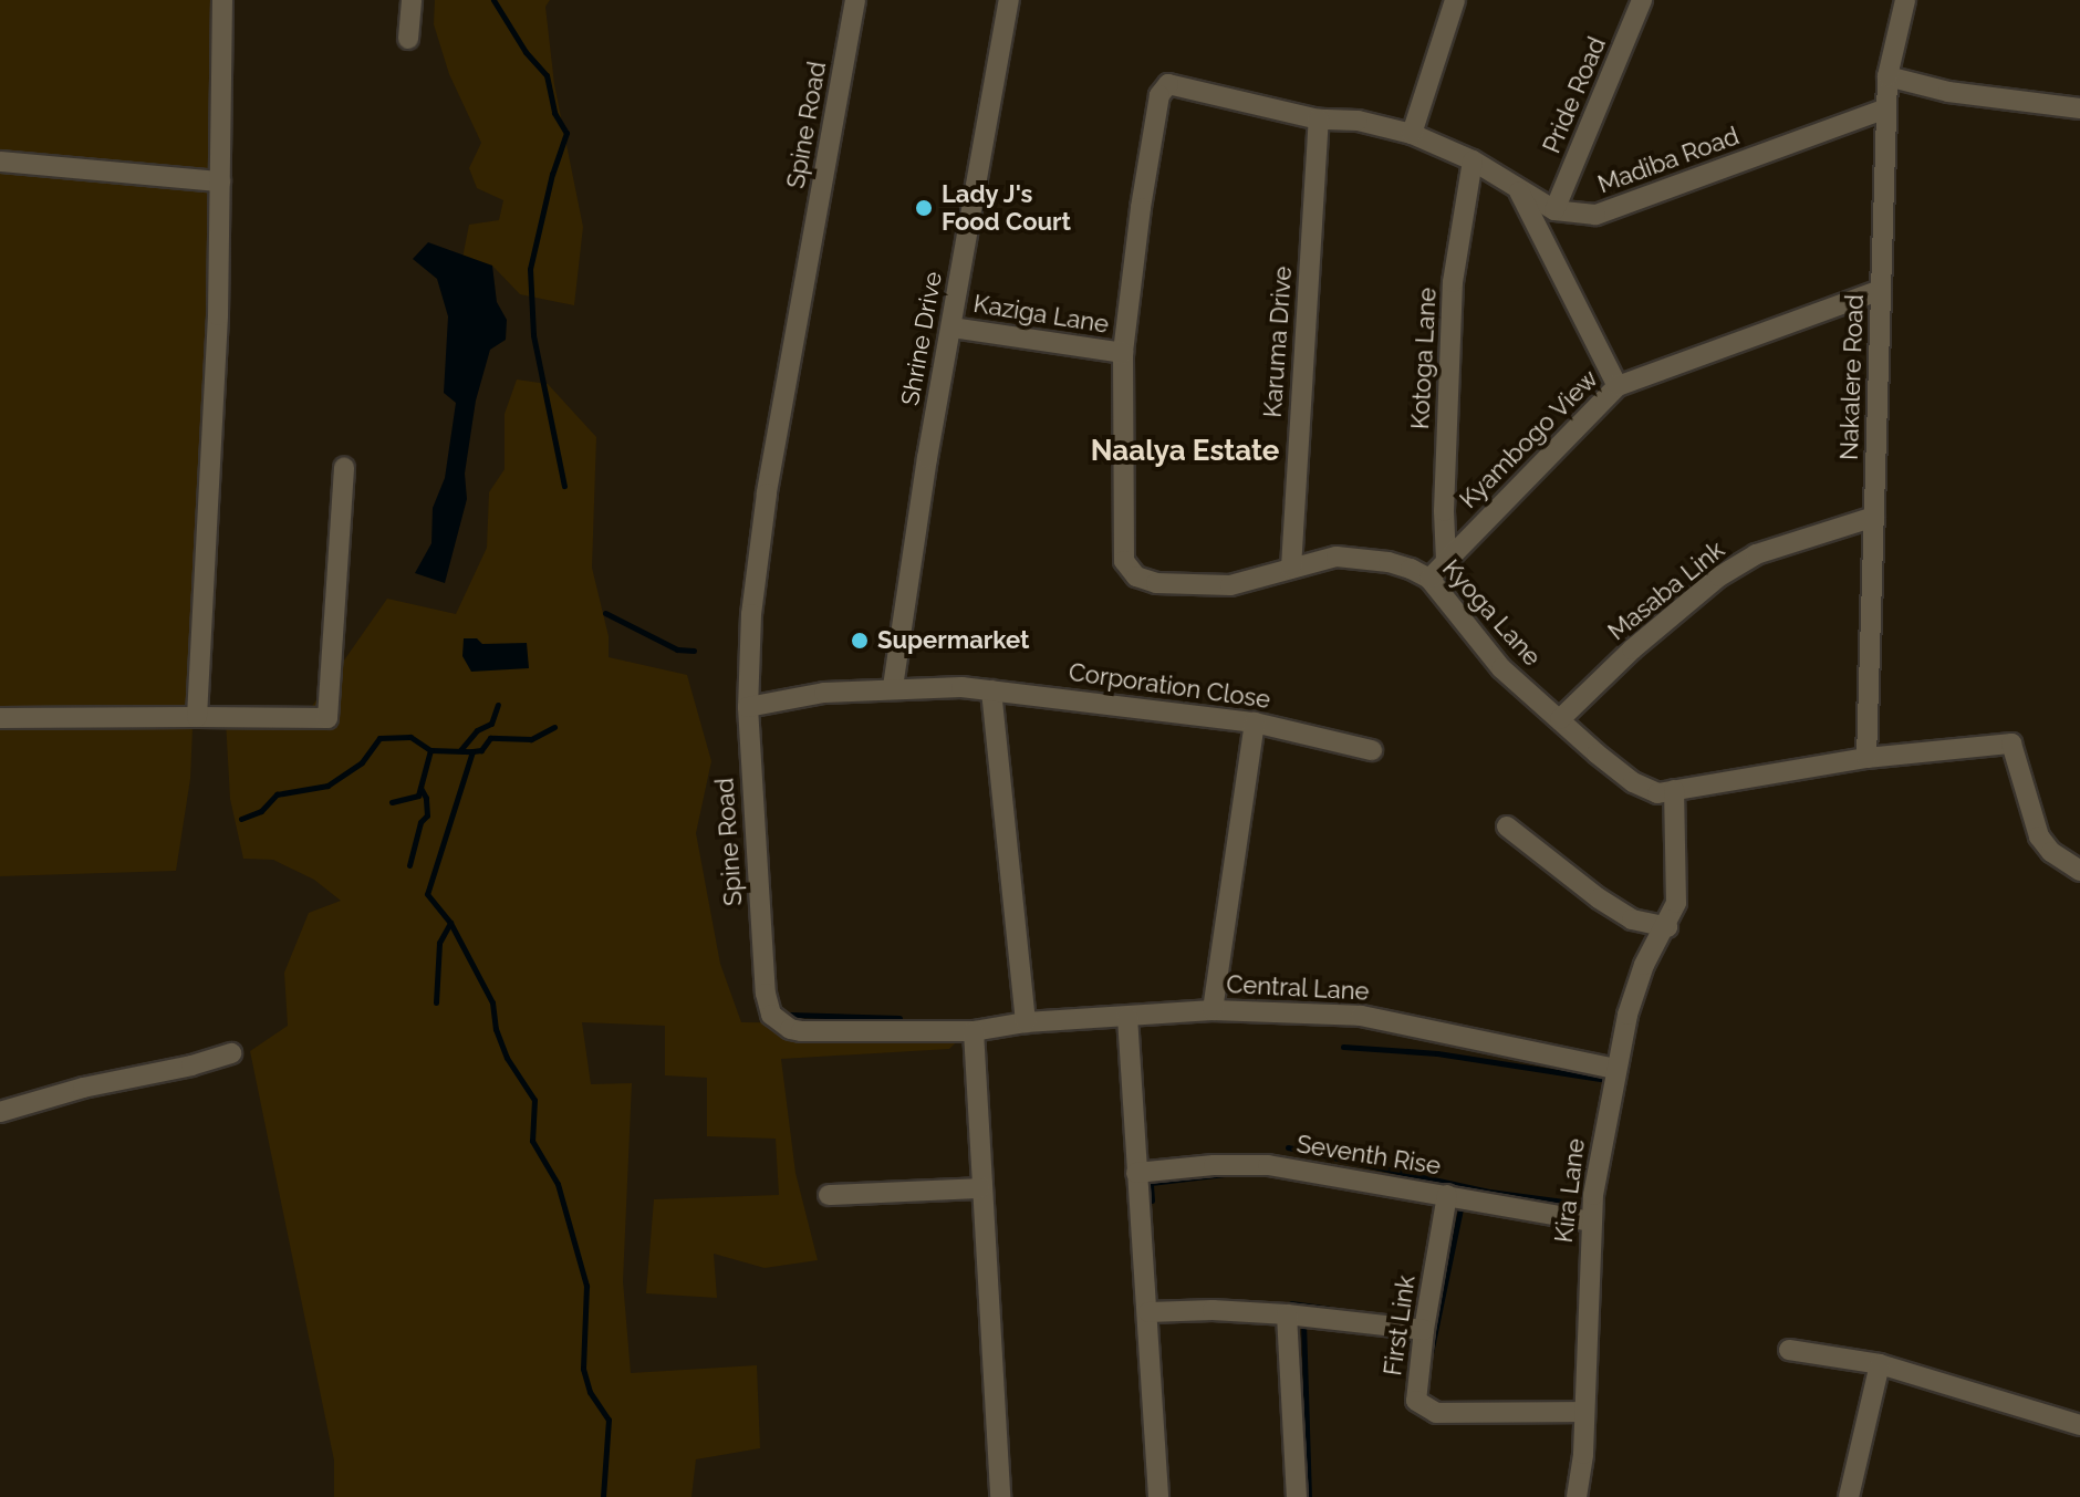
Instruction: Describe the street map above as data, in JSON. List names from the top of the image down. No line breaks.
{"streets":{"street":["Pride Road","Spine Road","Madiba Road","Kaziga Lane","Shrine Drive","Karuma Drive","Kotoga Lane","Nakalere Road","Kyambogo View","Masaba Link","Kyoga Lane","Corporation Close","Central Lane","Seventh Rise","Kira Lane","First Link"]},"crossings":[["Pride Road","Madiba Road"],["Spine Road","Corporation Close"],["Spine Road","Central Lane"],["Madiba Road","Karuma Drive"],["Madiba Road","Kotoga Lane"],["Madiba Road","Nakalere Road"],["Madiba Road","Kyoga Lane"],["Kaziga Lane","Shrine Drive"],["Kaziga Lane","Kyoga Lane"],["Shrine Drive","Corporation Close"],["Karuma Drive","Kyoga Lane"],["Kotoga Lane","Kyambogo View"],["Nakalere Road","Kyambogo View"],["Nakalere Road","Masaba Link"],["Nakalere Road","Kyoga Lane"],["Kyambogo View","Kyoga Lane"],["Masaba Link","Kyoga Lane"],["Kyoga Lane","Kira Lane"],["Central Lane","Kira Lane"],["Seventh Rise","Kira Lane"],["Seventh Rise","First Link"],["Kira Lane","First Link"]],"districts":["Naalya Estate"],"places":["Lady J's Food Court","Supermarket"]}
